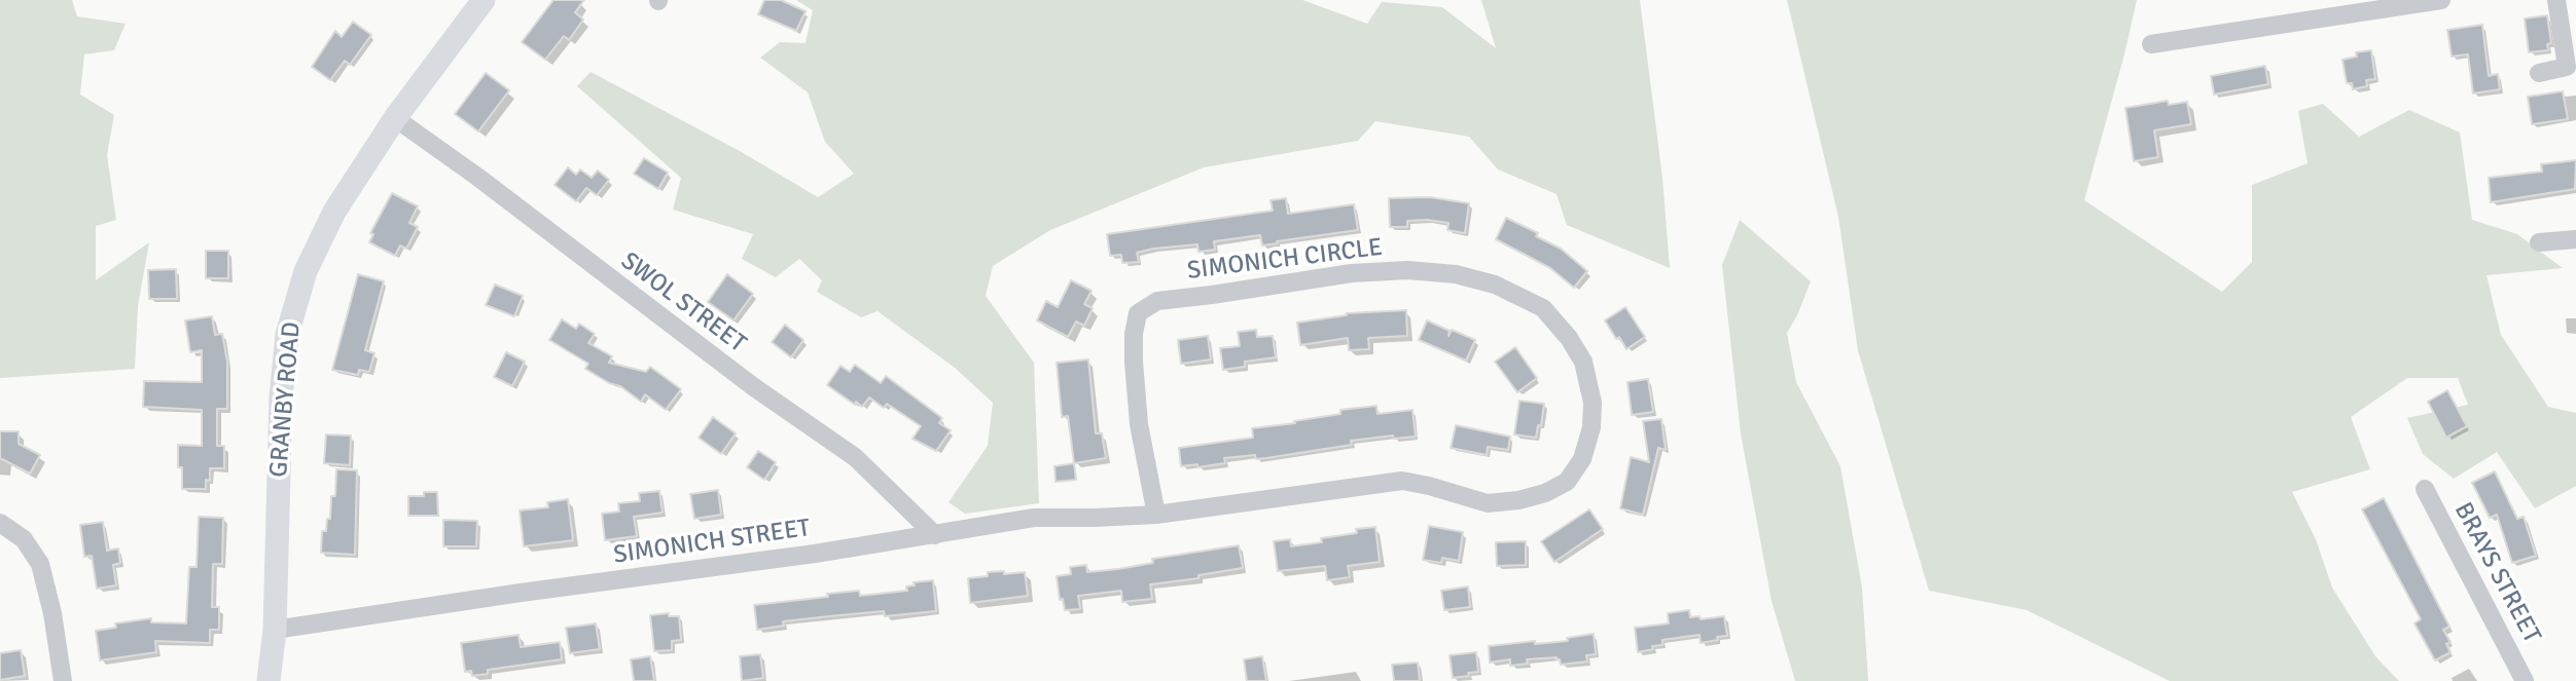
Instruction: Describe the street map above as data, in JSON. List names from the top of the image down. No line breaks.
{"streets":{"main road":["GRANBY ROAD"],"street":["SIMONICH CIRCLE","SWOL STREET","SIMONICH STREET","BRAYS STREET"]},"crossings":[["SIMONICH CIRCLE","SIMONICH STREET"],["SWOL STREET","GRANBY ROAD"],["SWOL STREET","SIMONICH STREET"],["GRANBY ROAD","SIMONICH STREET"]]}
